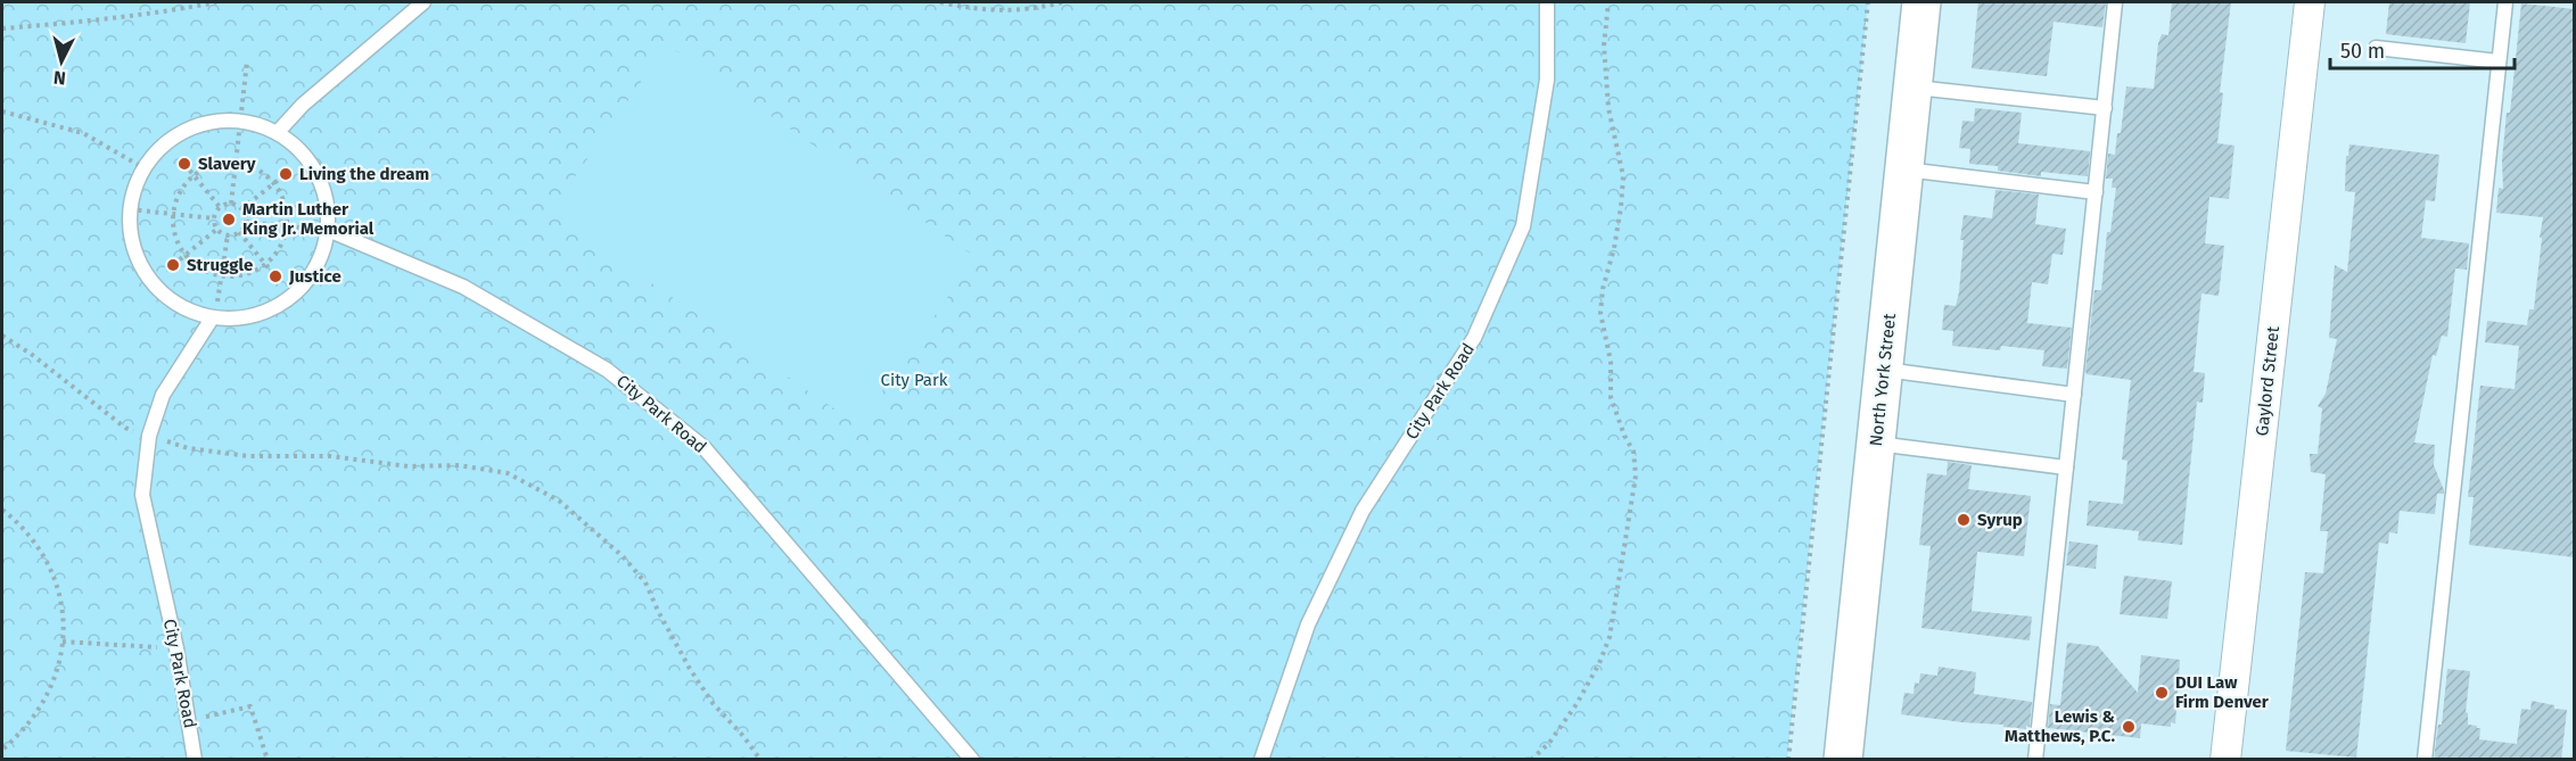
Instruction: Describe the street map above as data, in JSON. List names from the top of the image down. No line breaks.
{"streets":{"main road":["North York Street"],"street":["Gaylord Street"],"lane":["City Park Road"]},"parks":["City Park"],"places":["Slavery","Living the dream","Martin Luther King Jr. Memorial","Struggle","Justice","Syrup","DUI Law Firm Denver","Lewis & Matthews, P.C."],"scale_bar":"50 m","north":"bottom"}
